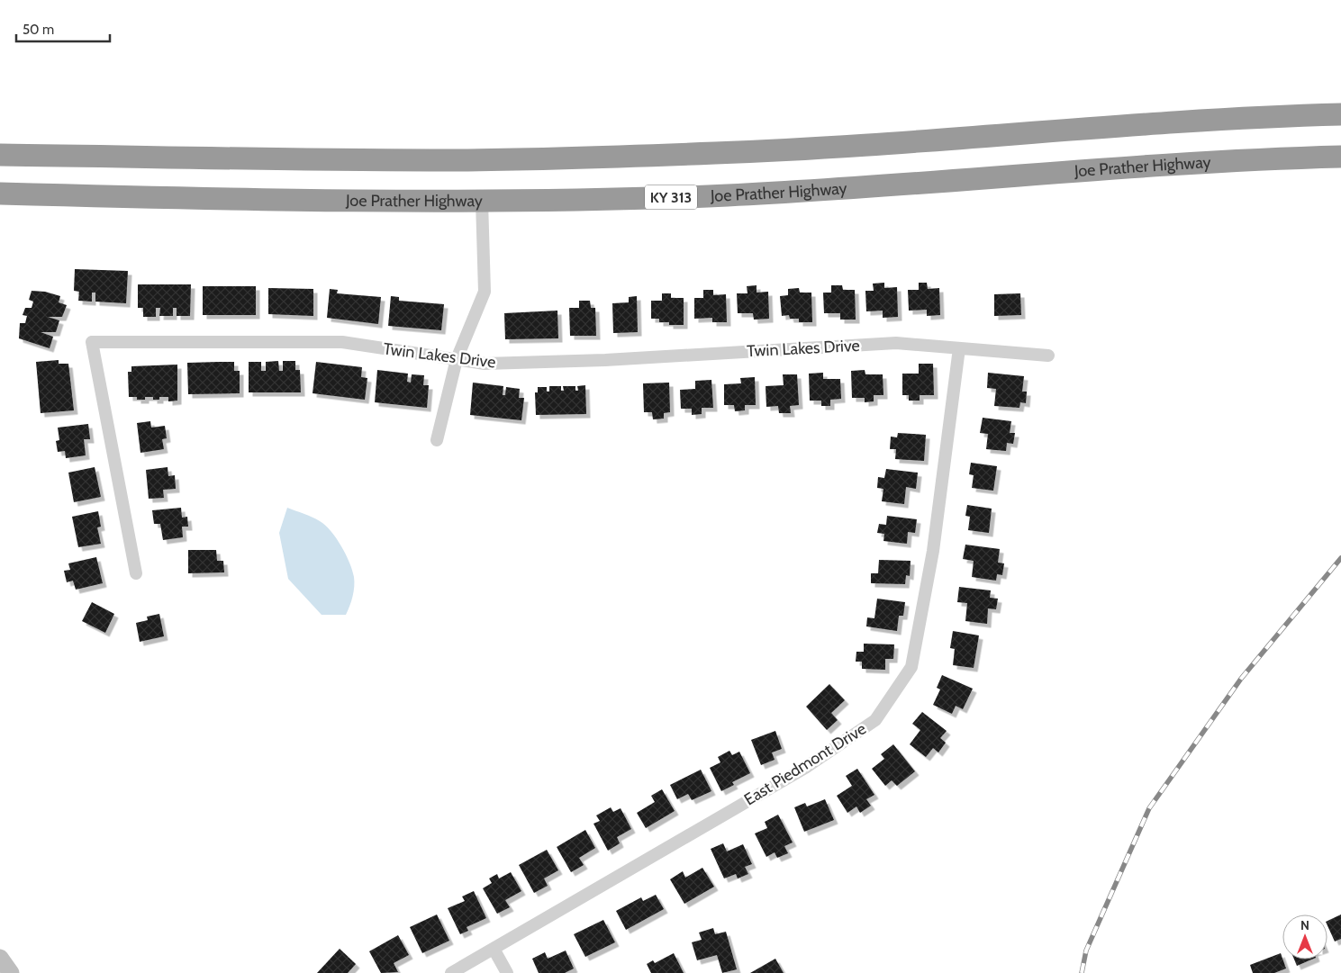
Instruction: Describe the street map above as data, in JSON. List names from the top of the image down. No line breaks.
{"streets":{"highway":["Joe Prather Highway","KY 313"],"street":["Twin Lakes Drive","East Piedmont Drive"]},"crossings":[["Twin Lakes Drive","East Piedmont Drive"]],"scale_bar":"50 m","north":"top"}
